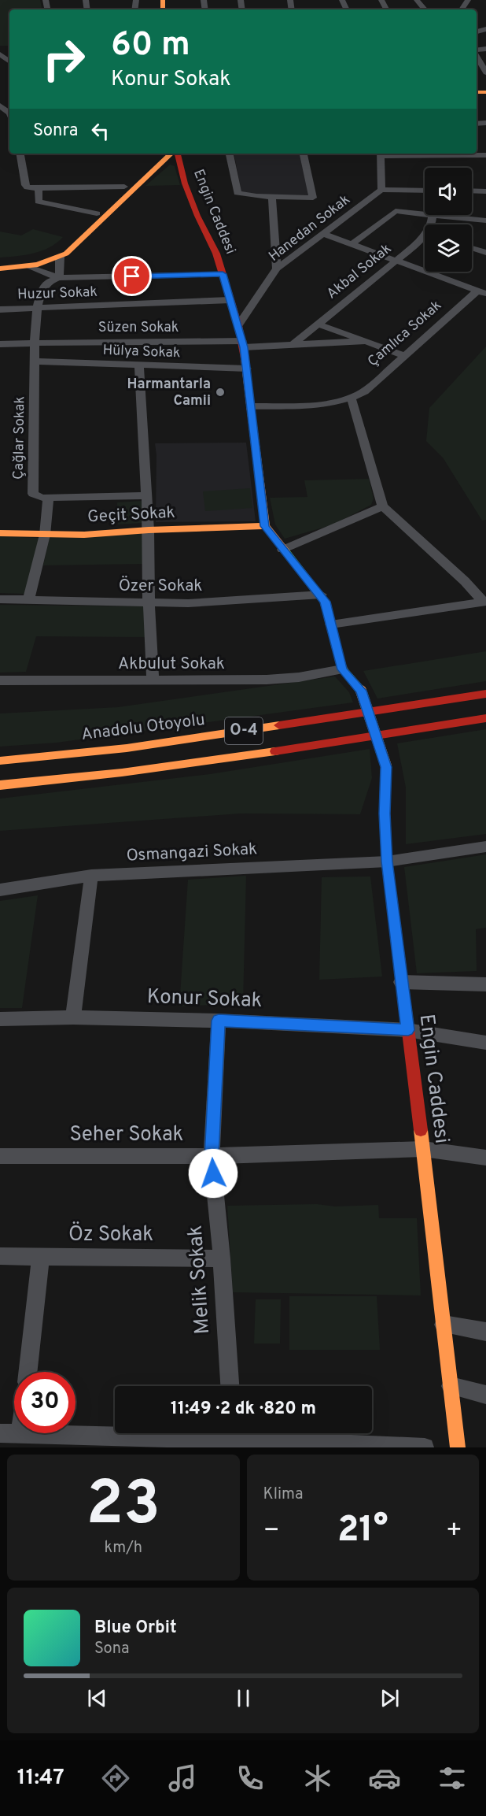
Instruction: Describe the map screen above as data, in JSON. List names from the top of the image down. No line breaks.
{"streets":{"main road":["Engin Caddesi","Geçit Sokak","Anadolu Otoyolu","O-4"],"street":["Hanedan Sokak","Akbal Sokak","Huzur Sokak","Süzen Sokak","Çamlıca Sokak","Hülya Sokak","Çağlar Sokak","Özer Sokak","Akbulut Sokak","Osmangazi Sokak","Konur Sokak","Seher Sokak","Öz Sokak","Melik Sokak"]},"crossings":[["Engin Caddesi","Hanedan Sokak"],["Engin Caddesi","Huzur Sokak"],["Engin Caddesi","Süzen Sokak"],["Engin Caddesi","Çamlıca Sokak"],["Engin Caddesi","Hülya Sokak"],["Engin Caddesi","Geçit Sokak"],["Engin Caddesi","Özer Sokak"],["Engin Caddesi","Akbulut Sokak"],["Engin Caddesi","Osmangazi Sokak"],["Engin Caddesi","Konur Sokak"],["Engin Caddesi","Seher Sokak"],["Akbal Sokak","Süzen Sokak"],["Huzur Sokak","Çağlar Sokak"],["Süzen Sokak","Çağlar Sokak"],["Hülya Sokak","Çağlar Sokak"],["Konur Sokak","Melik Sokak"],["Seher Sokak","Melik Sokak"],["Öz Sokak","Melik Sokak"]],"places":["Harmantarla Camii"],"page":{"turn":["60 m","Konur Sokak"],"then":"Sonra","limit":"30","trip":"11:49 · 2 dk · 820 m","tile":[["23","km/h"],"Klima"],"heat":["−","21°","+"],"song":["Blue Orbit","Sona"],"tabs":"11:47"}}
